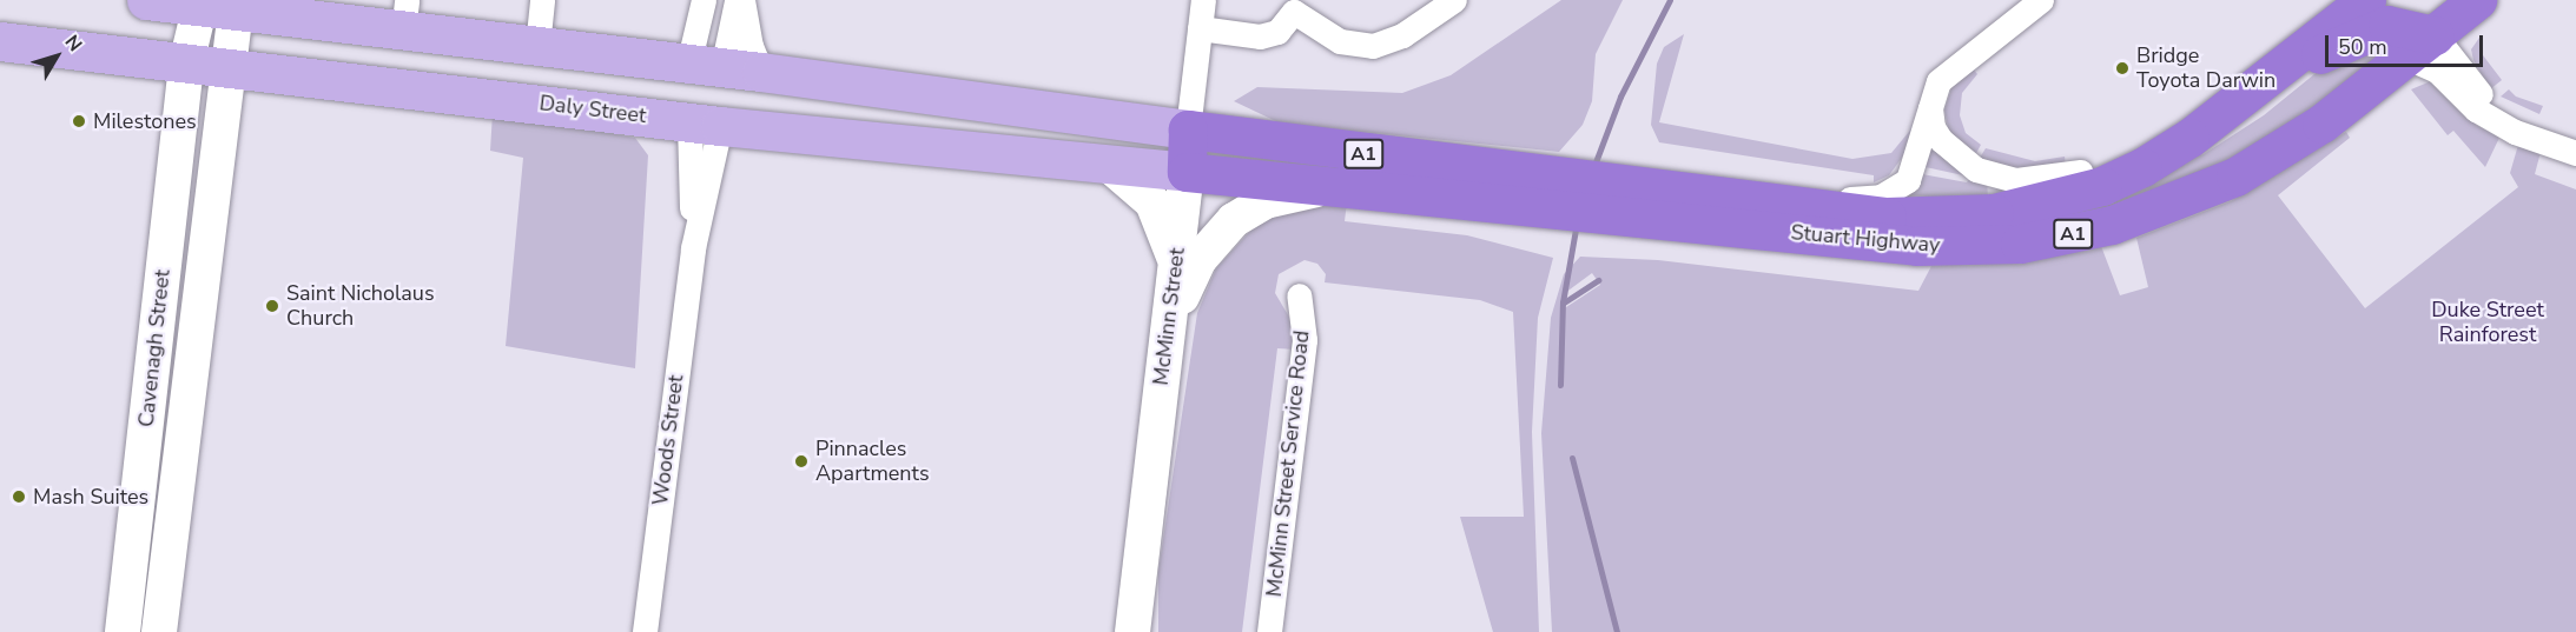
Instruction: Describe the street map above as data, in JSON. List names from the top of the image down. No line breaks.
{"streets":{"highway":["A1","Stuart Highway","McMinn Street"],"main road":["Daly Street"],"street":["Cavenagh Street","Woods Street","McMinn Street Service Road"]},"crossings":[["Daly Street","Stuart Highway"],["Daly Street","McMinn Street"],["Daly Street","Cavenagh Street"],["Daly Street","Woods Street"],["Stuart Highway","McMinn Street"]],"parks":["Duke Street Rainforest"],"places":["Bridge Toyota Darwin","Milestones","Saint Nicholaus Church","Pinnacles Apartments","Mash Suites"],"scale_bar":"50 m","north":"top right"}
